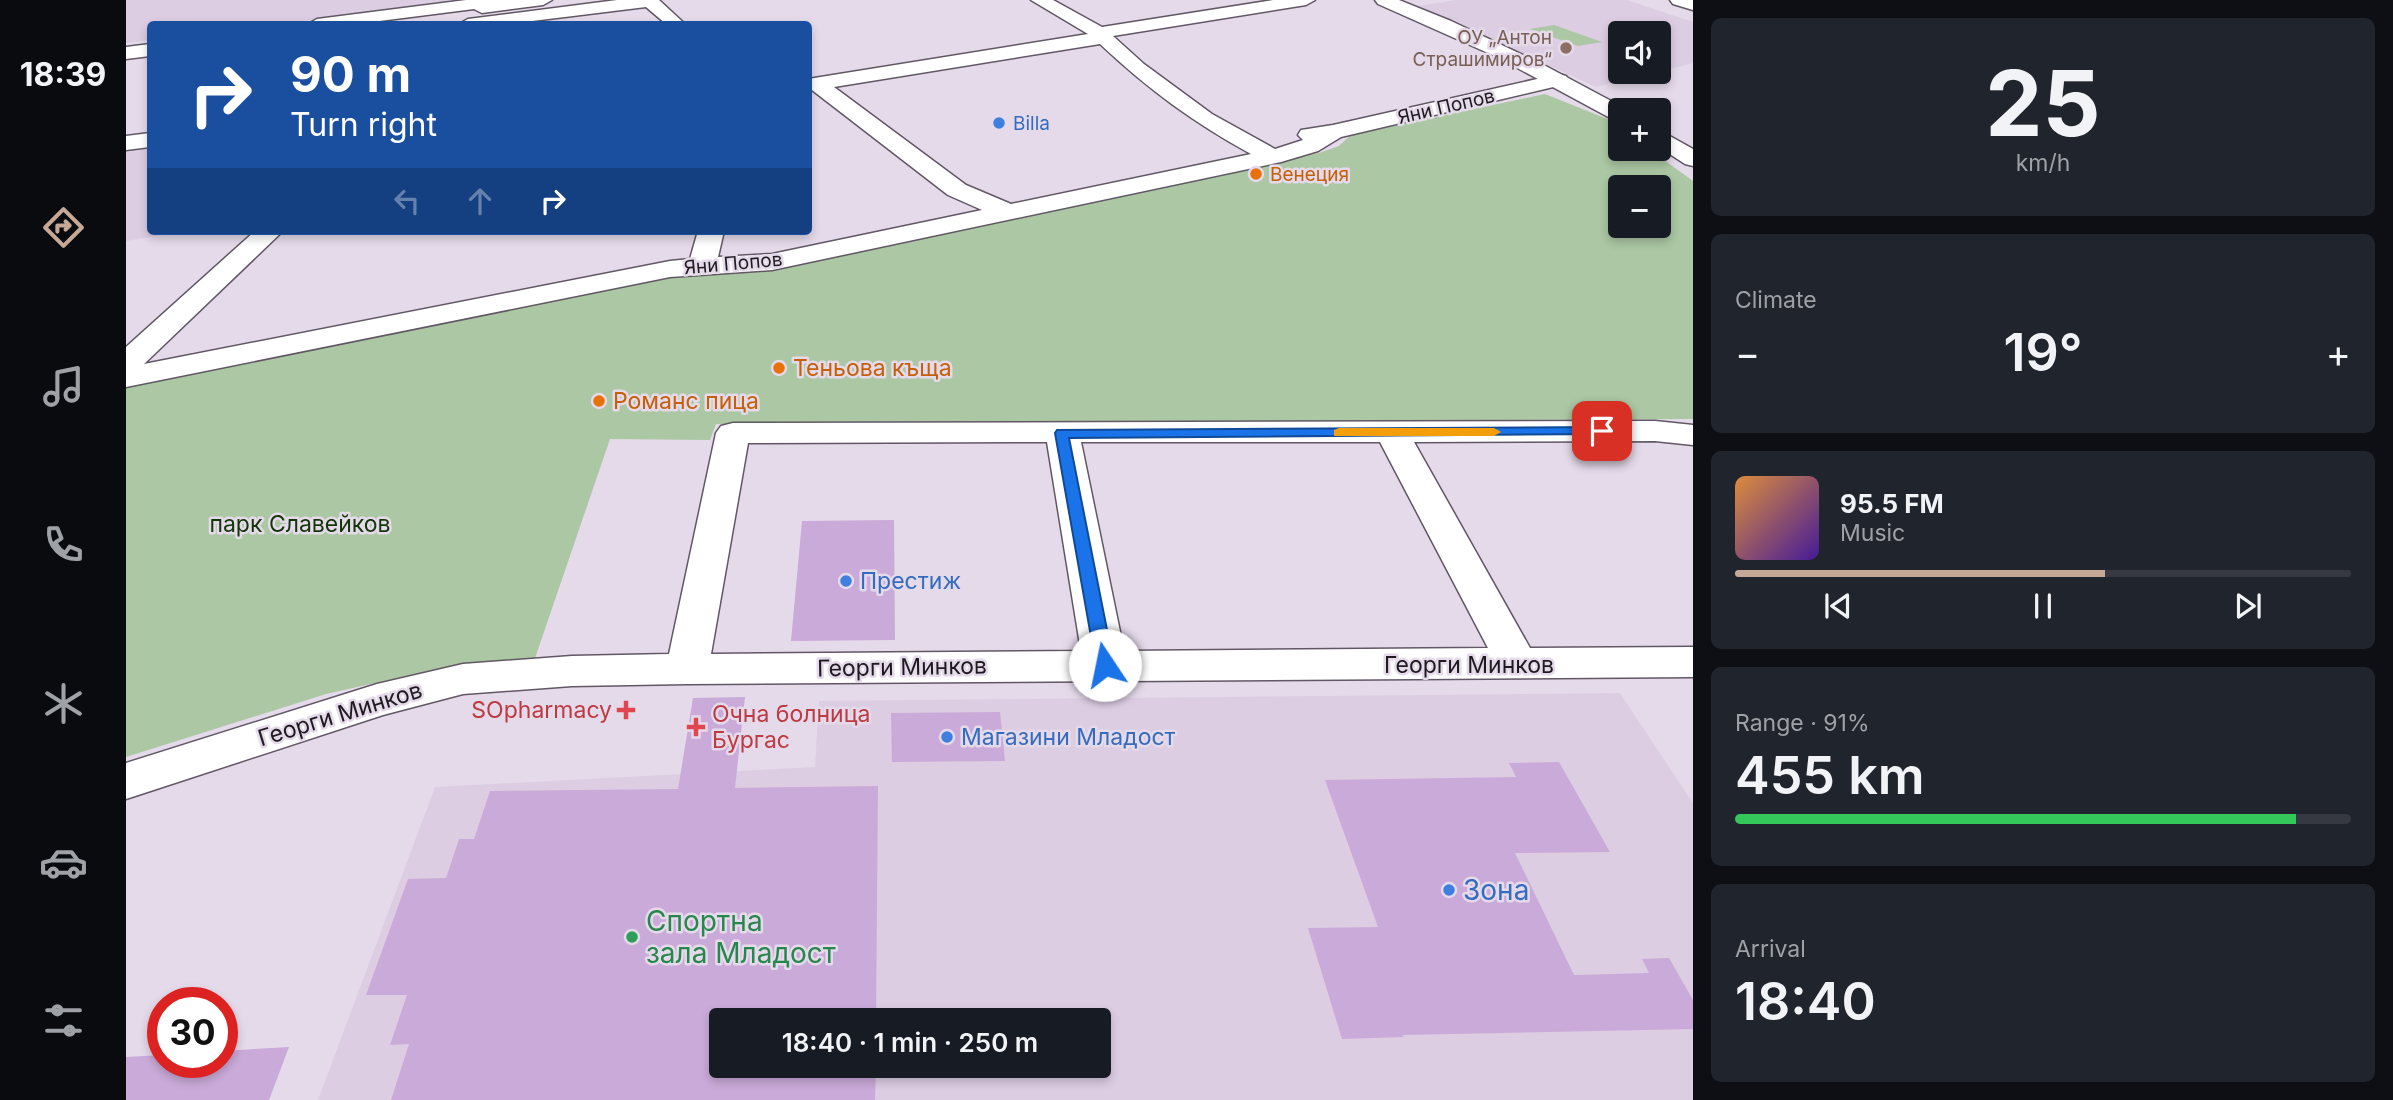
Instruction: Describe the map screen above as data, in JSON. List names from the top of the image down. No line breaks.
{"streets":{"street":["Яни Попов","Георги Минков"]},"parks":["парк Славейков"],"places":{"other":["ОУ „Антон Страшимиров“","Billa","Венеция","Теньова къща","Романс пица","Престиж","Магазини Mладост","Зона","Спортна зала Младост"],"health":["SOpharmacy","Oчна болница Бургас"]},"page":{"tabs":"18:39","tile":[["25","km/h"],"Climate",["Range · 91%","455 km"],["Arrival","18:40"]],"map_buttons":["+","−"],"turn":["90 m","Turn right"],"heat":["−","19°","+"],"song":["95.5 FM","Music"],"limit":"30","trip":"18:40 · 1 min · 250 m"}}
